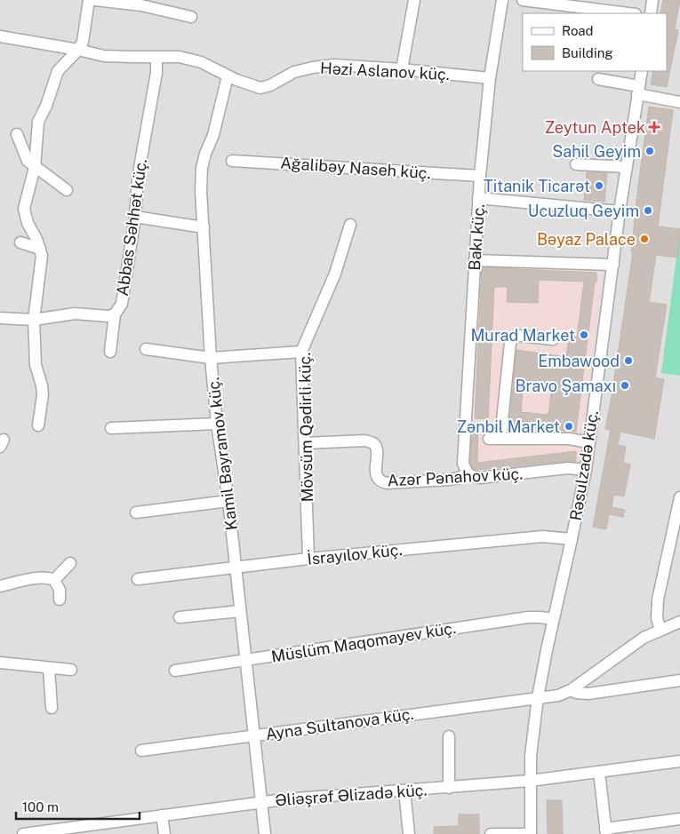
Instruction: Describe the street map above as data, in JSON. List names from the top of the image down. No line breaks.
{"streets":{"street":["Həzi Aslanov küç.","Ağalibəy Naseh küç.","Abbas Səhhət küç.","Bakı küç.","Mövsüm Qədirli küç.","Kamil Bayramov küç.","Rəsulzadə küç.","Azər Pənahov küç.","İsrayılov küç.","Müslüm Maqomayev küç.","Ayna Sultanova küç.","Əliəşrəf Əlizadə küç."]},"crossings":[["Həzi Aslanov küç.","Abbas Səhhət küç."],["Həzi Aslanov küç.","Bakı küç."],["Həzi Aslanov küç.","Kamil Bayramov küç."],["Ağalibəy Naseh küç.","Bakı küç."],["Bakı küç.","Azər Pənahov küç."],["Mövsüm Qədirli küç.","Azər Pənahov küç."],["Mövsüm Qədirli küç.","İsrayılov küç."],["Kamil Bayramov küç.","İsrayılov küç."],["Kamil Bayramov küç.","Müslüm Maqomayev küç."],["Kamil Bayramov küç.","Ayna Sultanova küç."],["Kamil Bayramov küç.","Əliəşrəf Əlizadə küç."],["Rəsulzadə küç.","Azər Pənahov küç."],["Rəsulzadə küç.","İsrayılov küç."],["Rəsulzadə küç.","Müslüm Maqomayev küç."],["Rəsulzadə küç.","Ayna Sultanova küç."],["Rəsulzadə küç.","Əliəşrəf Əlizadə küç."]],"places":{"health":["Zeytun Aptek"],"other":["Sahil Geyim","Titanik Ticarət","Ucuzluq Geyim","Bəyaz Palace","Murad Market","Embawood","Bravo Şamaxı","Zənbil Market"]},"legend":["Road","Building"],"scale_bar":"100 m"}
